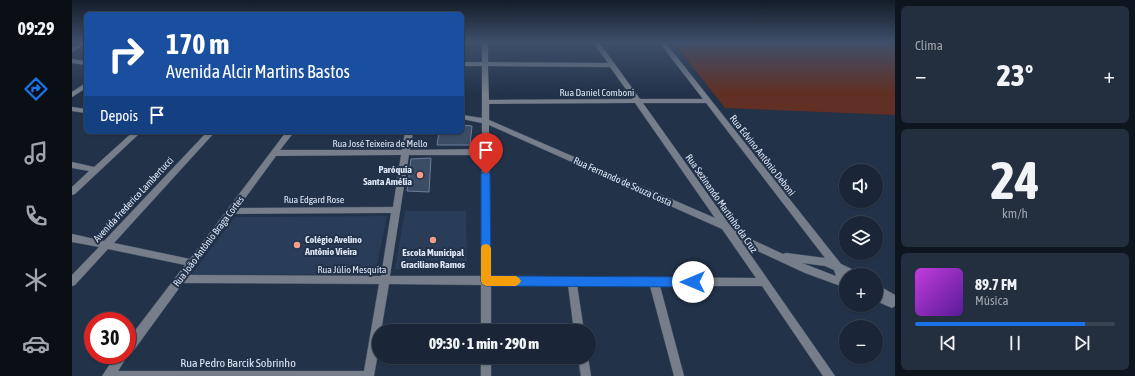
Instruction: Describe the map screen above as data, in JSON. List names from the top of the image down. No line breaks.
{"streets":{"street":["Rua Daniel Comboni","Rua José Teixeira de Mello","Rua Edvino Antônio Deboni","Rua Fernando de Souza Costa","Avenida Frederico Lambertucci","Rua Edgard Rose","Rua Sezinando Martinho da Cruz","Rua João Antônio Braga Cortes","Rua Júlio Mesquita","Rua Pedro Barcik Sobrinho"]},"crossings":[["Rua Daniel Comboni","Rua Edvino Antônio Deboni"],["Rua Daniel Comboni","Rua Sezinando Martinho da Cruz"],["Rua José Teixeira de Mello","Rua João Antônio Braga Cortes"],["Rua Edvino Antônio Deboni","Rua Fernando de Souza Costa"],["Rua Fernando de Souza Costa","Rua Sezinando Martinho da Cruz"],["Rua Edgard Rose","Rua João Antônio Braga Cortes"],["Rua Sezinando Martinho da Cruz","Rua Júlio Mesquita"],["Rua João Antônio Braga Cortes","Rua Júlio Mesquita"]],"places":["Paróquia Santa Amélia","Escola Municipal Graciliano Ramos","Colégio Avelino Antônio Vieira"],"page":{"tabs":"09:29","tile":["Clima",["24","km/h"]],"turn":["170 m","Avenida Alcir Martins Bastos"],"heat":["−","23°","+"],"then":"Depois","map_buttons":["+","−"],"song":["89.7 FM","Música"],"limit":"30","trip":"09:30 · 1 min · 290 m"}}
